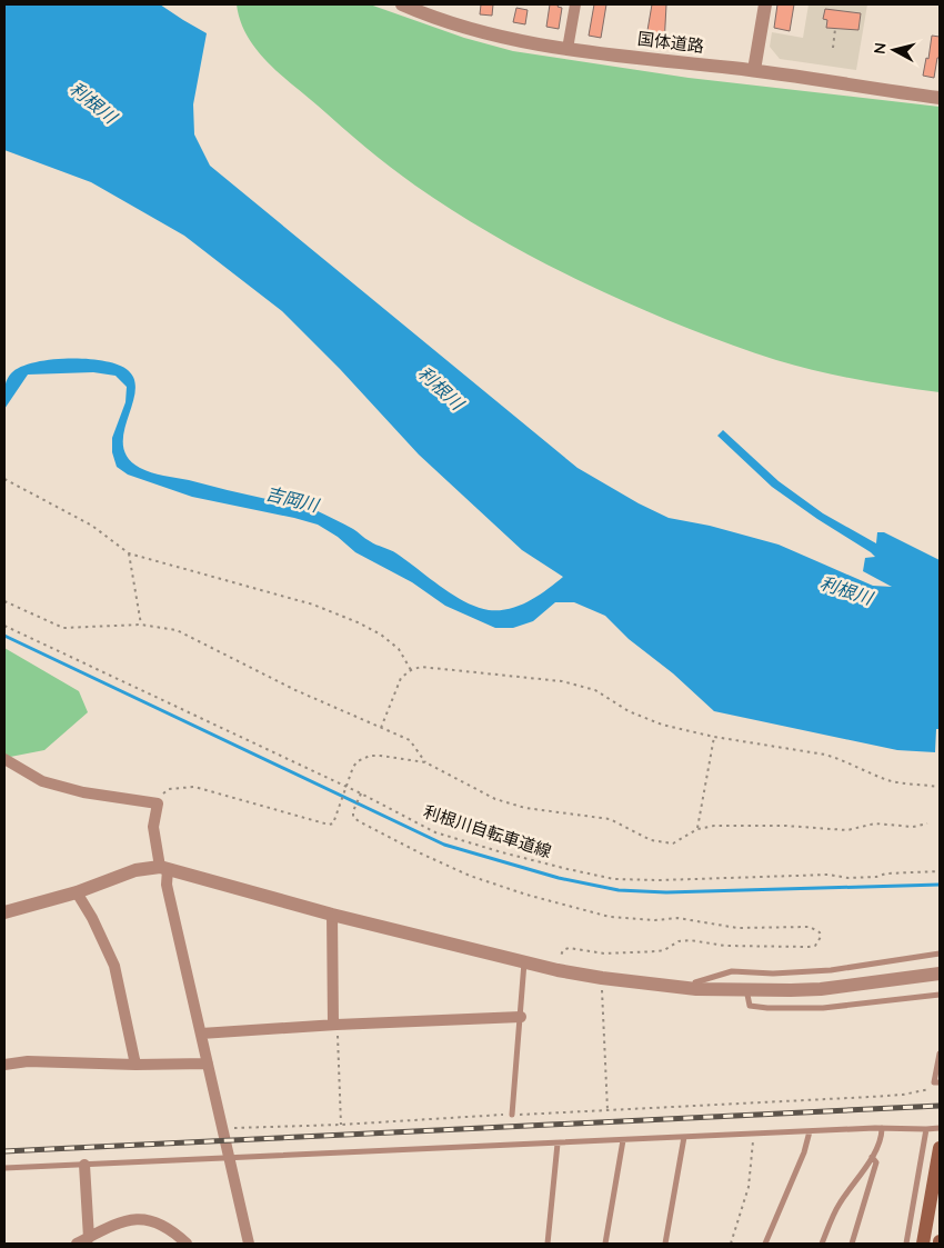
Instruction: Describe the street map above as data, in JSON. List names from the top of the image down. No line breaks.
{"streets":{"street":["国体道路"],"path":["利根川自転車道線"]},"water":["利根川","吉岡川"],"north":"left"}
